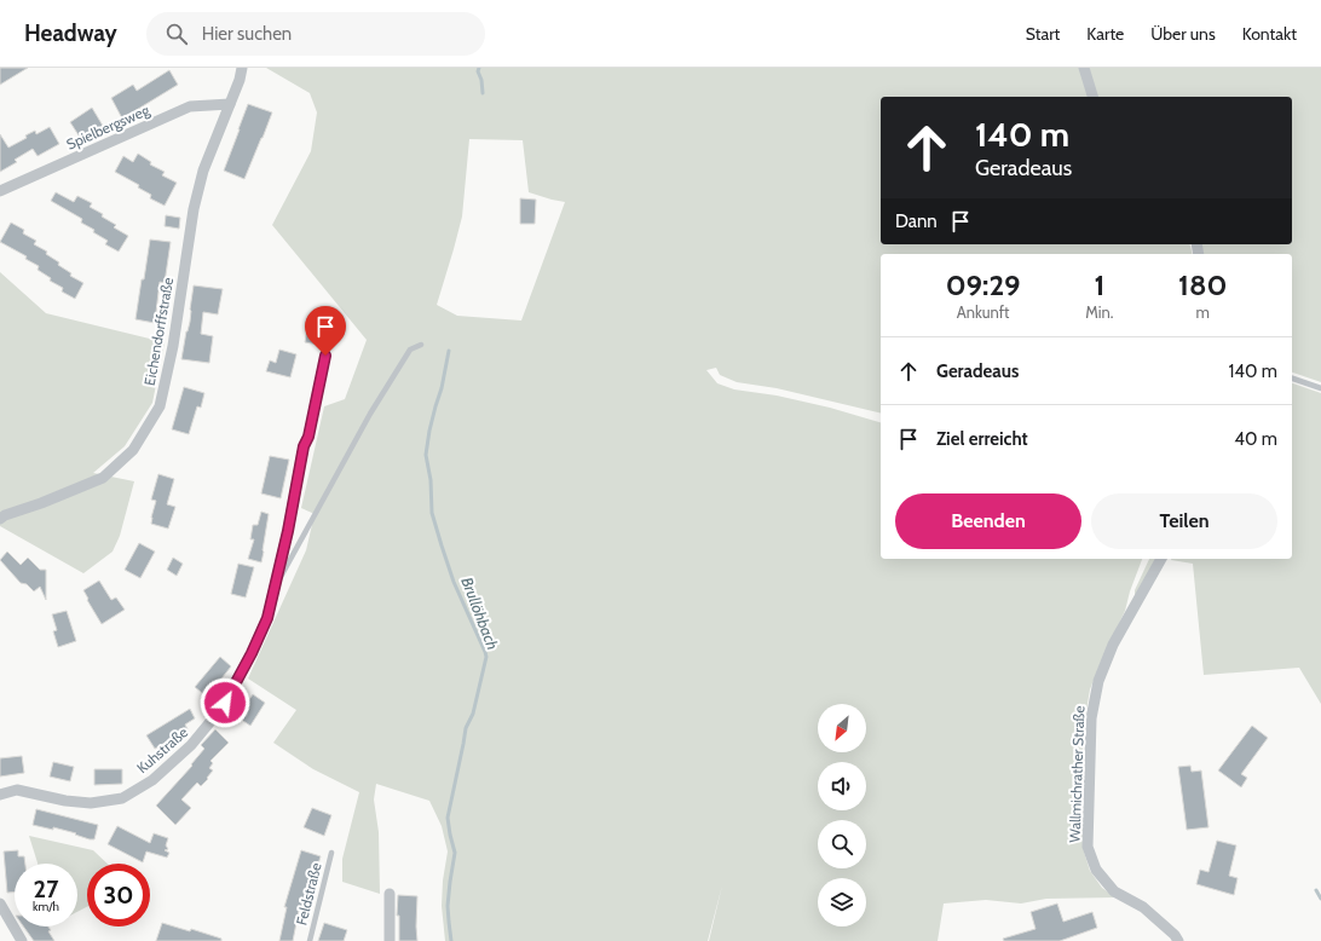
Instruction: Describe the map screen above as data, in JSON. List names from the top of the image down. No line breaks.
{"streets":{"street":["Spielbergsweg","Eichendorffstraße","Kuhstraße","Wallmichrather Straße"],"lane":["Feldstraße"]},"crossings":[["Spielbergsweg","Eichendorffstraße"]],"water":["Brullöhbach"],"north":"bottom left","page":{"header":"Headway","search":"Hier suchen","nav":["Start","Karte","Über uns","Kontakt"],"turn":["140 m","Geradeaus"],"then":"Dann","eta":["09:29","Ankunft","1","Min.","180","m"],"list":[{"name":"Geradeaus","value":"140 m"},{"name":"Ziel erreicht","value":"40 m"}],"buttons":["Beenden","Teilen"],"speed":"27 km/h","limit":"30"}}
